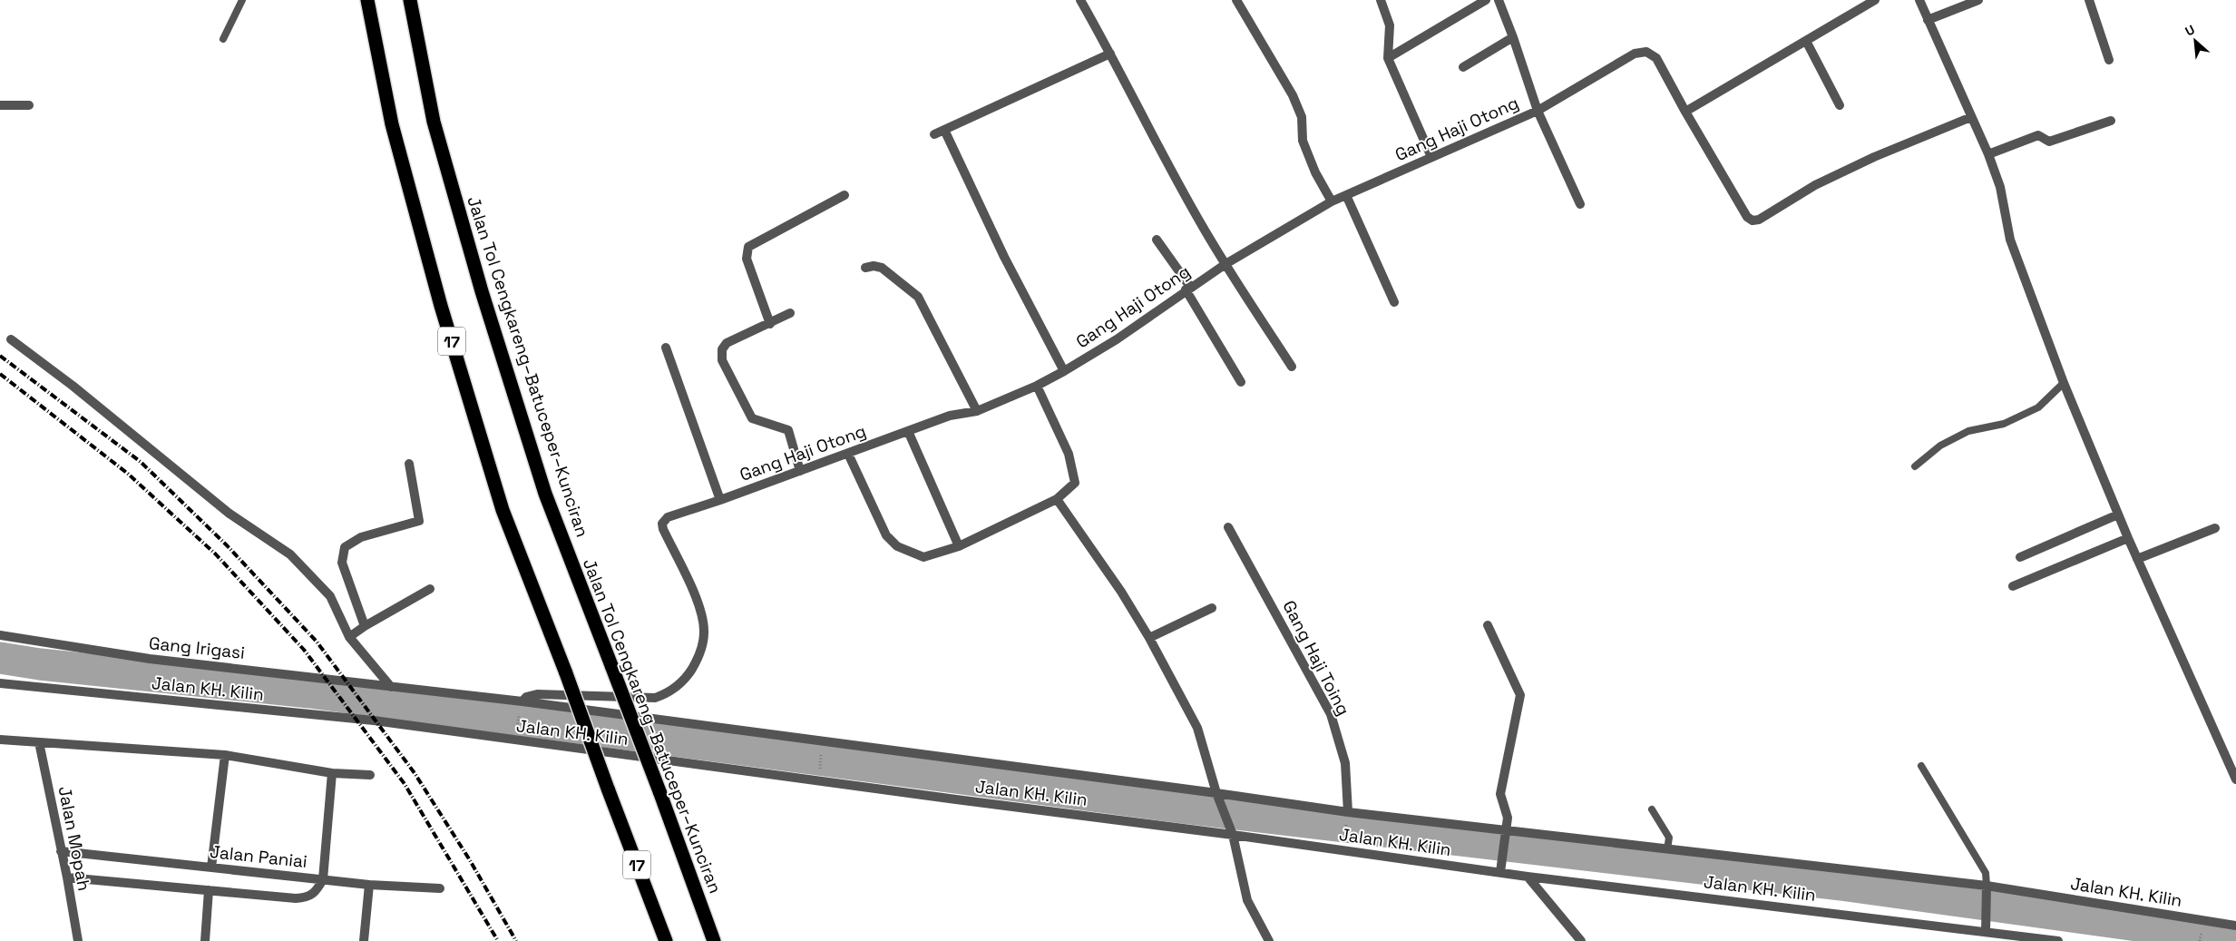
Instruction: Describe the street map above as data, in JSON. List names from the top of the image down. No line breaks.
{"streets":{"highway":["17","Jalan Tol Cengkareng–Batuceper–Kunciran"],"street":["Gang Haji Otong","Gang Irigasi","Gang Haji Toing","Jalan KH. Kilin","Jalan Mopah","Jalan Paniai"]},"crossings":[["Gang Haji Otong","Jalan KH. Kilin"],["Gang Irigasi","Jalan KH. Kilin"],["Gang Haji Toing","Jalan KH. Kilin"],["Jalan Mopah","Jalan Paniai"]],"north":"top left"}
